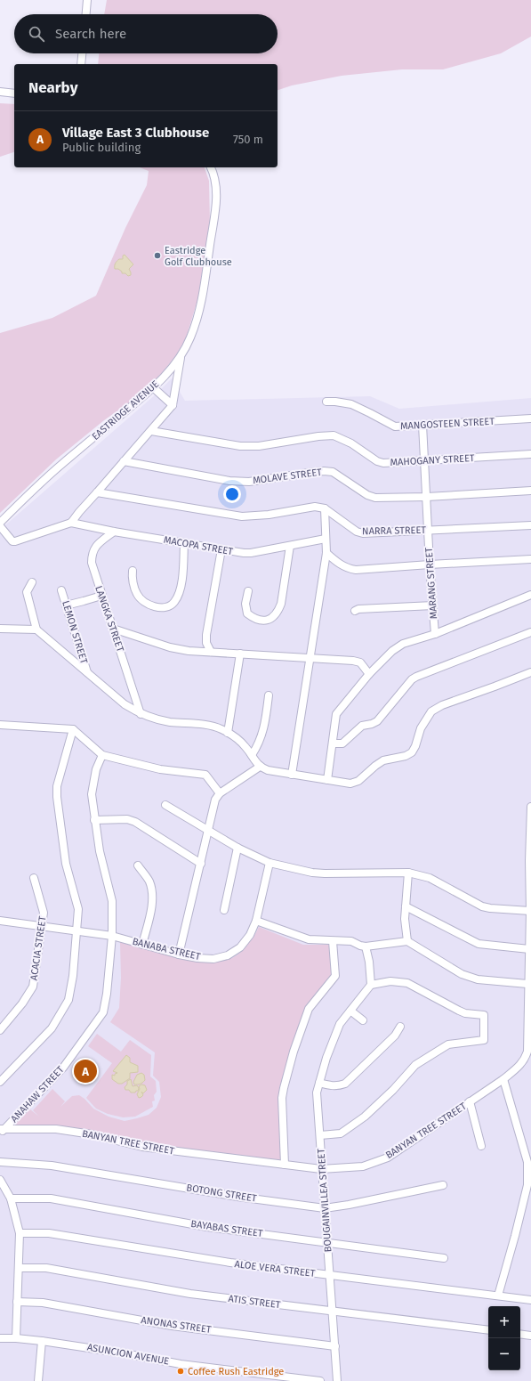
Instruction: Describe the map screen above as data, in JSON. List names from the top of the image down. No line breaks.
{"streets":{"street":["EASTRIDGE AVENUE","MANGOSTEEN STREET","MAHOGANY STREET","MOLAVE STREET","NARRA STREET","MACOPA STREET","MARANG STREET","LANGKA STREET","LEMON STREET","ACACIA STREET","BANABA STREET","ANAHAW STREET","BANYAN TREE STREET","BOTONG STREET","BOUGAINVILLEA STREET","BAYABAS STREET","ALOE VERA STREET","ATIS STREET","ANONAS STREET","ASUNCION AVENUE"]},"crossings":[["MANGOSTEEN STREET","MARANG STREET"],["MAHOGANY STREET","MARANG STREET"],["MOLAVE STREET","MARANG STREET"],["NARRA STREET","MARANG STREET"],["MACOPA STREET","LANGKA STREET"],["ACACIA STREET","BANABA STREET"],["BANABA STREET","ANAHAW STREET"],["ANAHAW STREET","BANYAN TREE STREET"],["BANYAN TREE STREET","BOUGAINVILLEA STREET"],["BOTONG STREET","BOUGAINVILLEA STREET"],["BOUGAINVILLEA STREET","BAYABAS STREET"],["BOUGAINVILLEA STREET","ALOE VERA STREET"],["BOUGAINVILLEA STREET","ATIS STREET"],["BOUGAINVILLEA STREET","ANONAS STREET"]],"places":["Eastridge Golf Clubhouse","Coffee Rush Eastridge"],"page":{"search":"Search here","heading":"Nearby","list":[{"mark":"A","name":"Village East 3 Clubhouse","note":"Public building","value":"750 m"}],"pins":"A","map_buttons":["+","−"]}}
